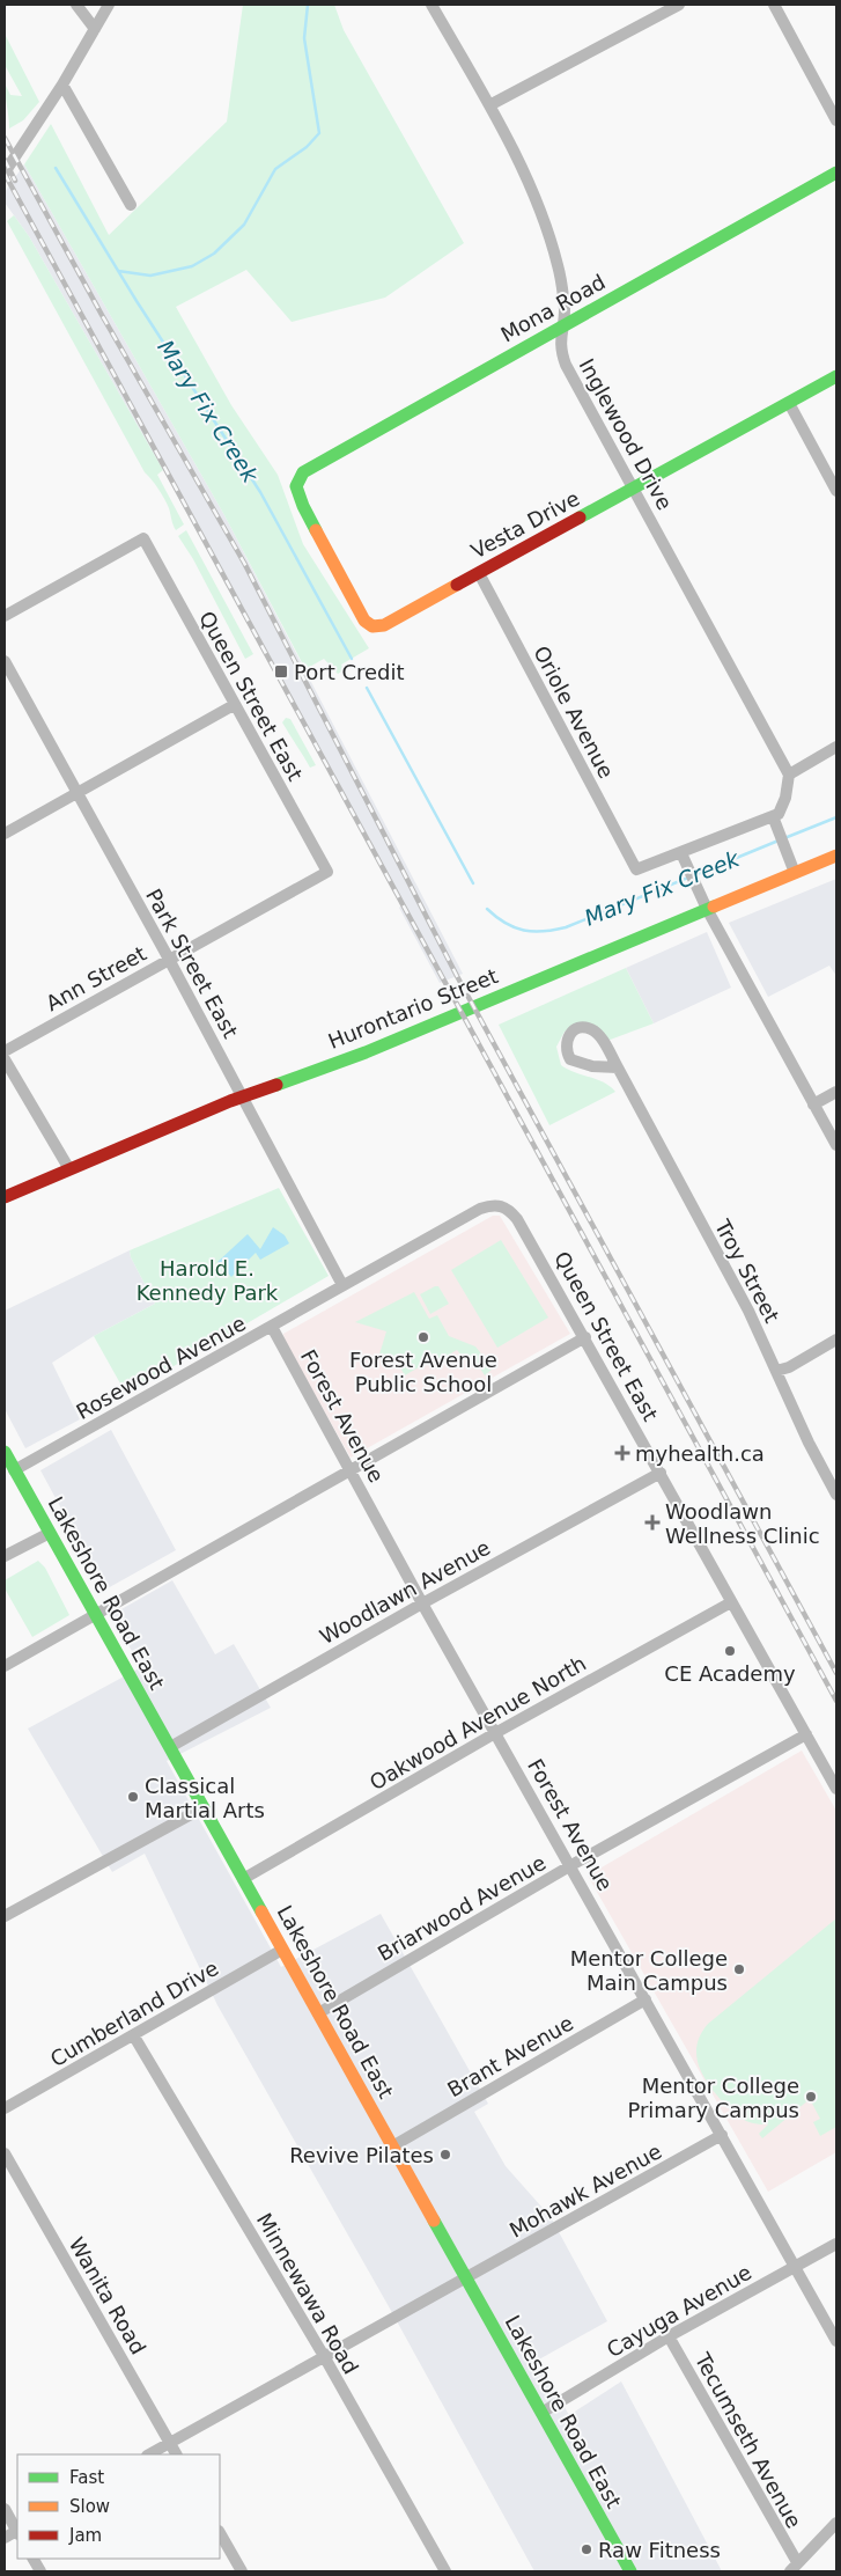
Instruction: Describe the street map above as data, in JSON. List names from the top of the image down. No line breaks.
{"streets":{"main road":["Mona Road","Vesta Drive","Hurontario Street","Lakeshore Road East"],"street":["Inglewood Drive","Queen Street East","Oriole Avenue","Park Street East","Ann Street","Troy Street","Rosewood Avenue","Forest Avenue","Woodlawn Avenue","Oakwood Avenue North","Briarwood Avenue","Cumberland Drive","Brant Avenue","Mohawk Avenue","Minnewawa Road","Wanita Road","Cayuga Avenue","Tecumseth Avenue"]},"crossings":[["Mona Road","Inglewood Drive"],["Mona Road","Vesta Drive"],["Inglewood Drive","Vesta Drive"],["Vesta Drive","Oriole Avenue"],["Queen Street East","Ann Street"],["Queen Street East","Rosewood Avenue"],["Queen Street East","Woodlawn Avenue"],["Queen Street East","Oakwood Avenue North"],["Queen Street East","Briarwood Avenue"],["Park Street East","Ann Street"],["Park Street East","Hurontario Street"],["Park Street East","Rosewood Avenue"],["Rosewood Avenue","Forest Avenue"],["Rosewood Avenue","Lakeshore Road East"],["Forest Avenue","Woodlawn Avenue"],["Forest Avenue","Oakwood Avenue North"],["Forest Avenue","Briarwood Avenue"],["Forest Avenue","Brant Avenue"],["Forest Avenue","Mohawk Avenue"],["Forest Avenue","Cayuga Avenue"],["Woodlawn Avenue","Lakeshore Road East"],["Lakeshore Road East","Oakwood Avenue North"],["Lakeshore Road East","Briarwood Avenue"],["Lakeshore Road East","Cumberland Drive"],["Lakeshore Road East","Brant Avenue"],["Lakeshore Road East","Mohawk Avenue"],["Lakeshore Road East","Cayuga Avenue"],["Cumberland Drive","Minnewawa Road"],["Mohawk Avenue","Minnewawa Road"],["Mohawk Avenue","Wanita Road"],["Cayuga Avenue","Tecumseth Avenue"]],"water":["Mary Fix Creek"],"parks":["Harold E. Kennedy Park"],"places":{"transit":["Port Credit"],"other":["Forest Avenue Public School","CE Academy","Classical Martial Arts","Mentor College Main Campus","Mentor College Primary Campus","Revive Pilates","Raw Fitness"],"health":["myhealth.ca","Woodlawn Wellness Clinic"]},"legend":["Fast","Slow","Jam"]}
